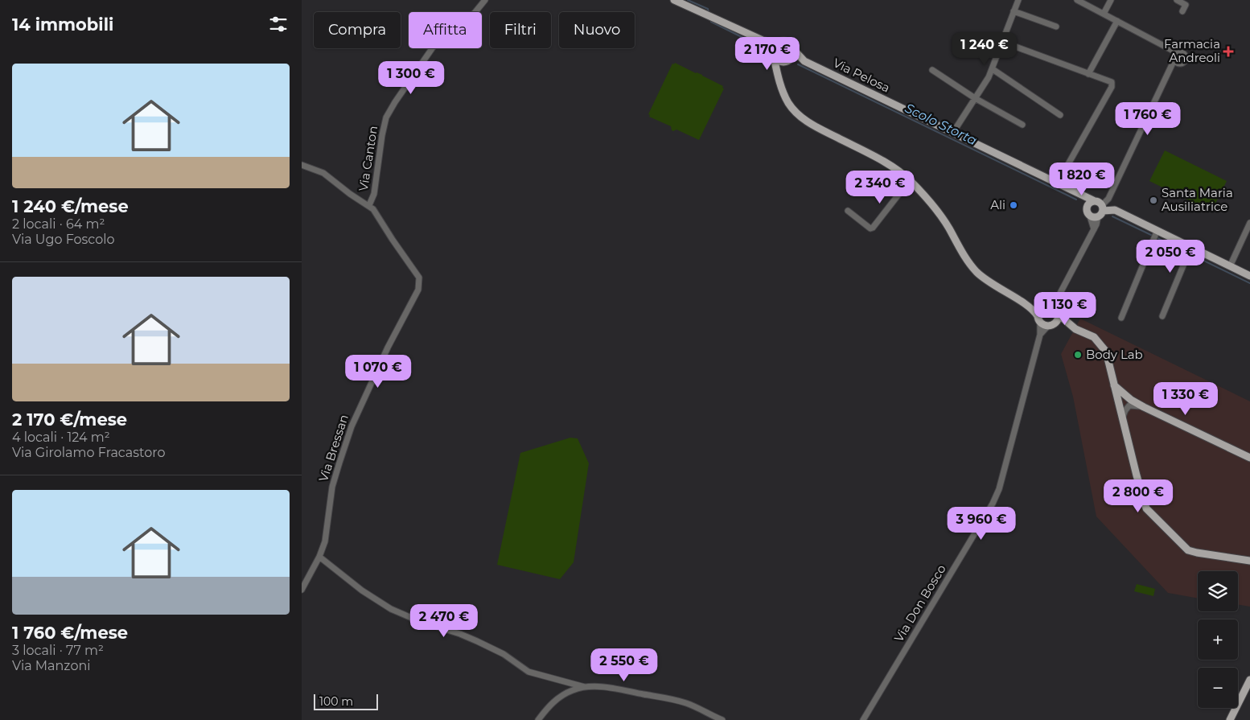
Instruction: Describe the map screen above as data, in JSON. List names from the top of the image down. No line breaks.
{"streets":{"main road":["Via Pelosa","Via Don Bosco"],"street":["Via Canton","Via Bressan"]},"crossings":[["Via Canton","Via Bressan"]],"water":["Scolo Storta"],"places":{"health":["Farmacia Andreoli"],"other":["Santa Maria Ausiliatrice","Ali","Body Lab"]},"scale_bar":"100 m","page":{"heading":"14 immobili","chip":["Compra","Affitta","Filtri","Nuovo"],"price":["1 240 €","2 170 €","1 300 €","1 760 €","1 820 €","2 340 €","2 050 €","1 130 €","1 070 €","1 330 €","2 800 €","3 960 €","2 470 €","2 550 €"],"list":[{"name":"1 240 €/mese","note":"2 locali · 64 m² · Via Ugo Foscolo"},{"name":"2 170 €/mese","note":"4 locali · 124 m² · Via Girolamo Fracastoro"},{"name":"1 760 €/mese","note":"3 locali · 77 m² · Via Manzoni"}],"map_buttons":["+","−"],"scale":"100 m"}}
